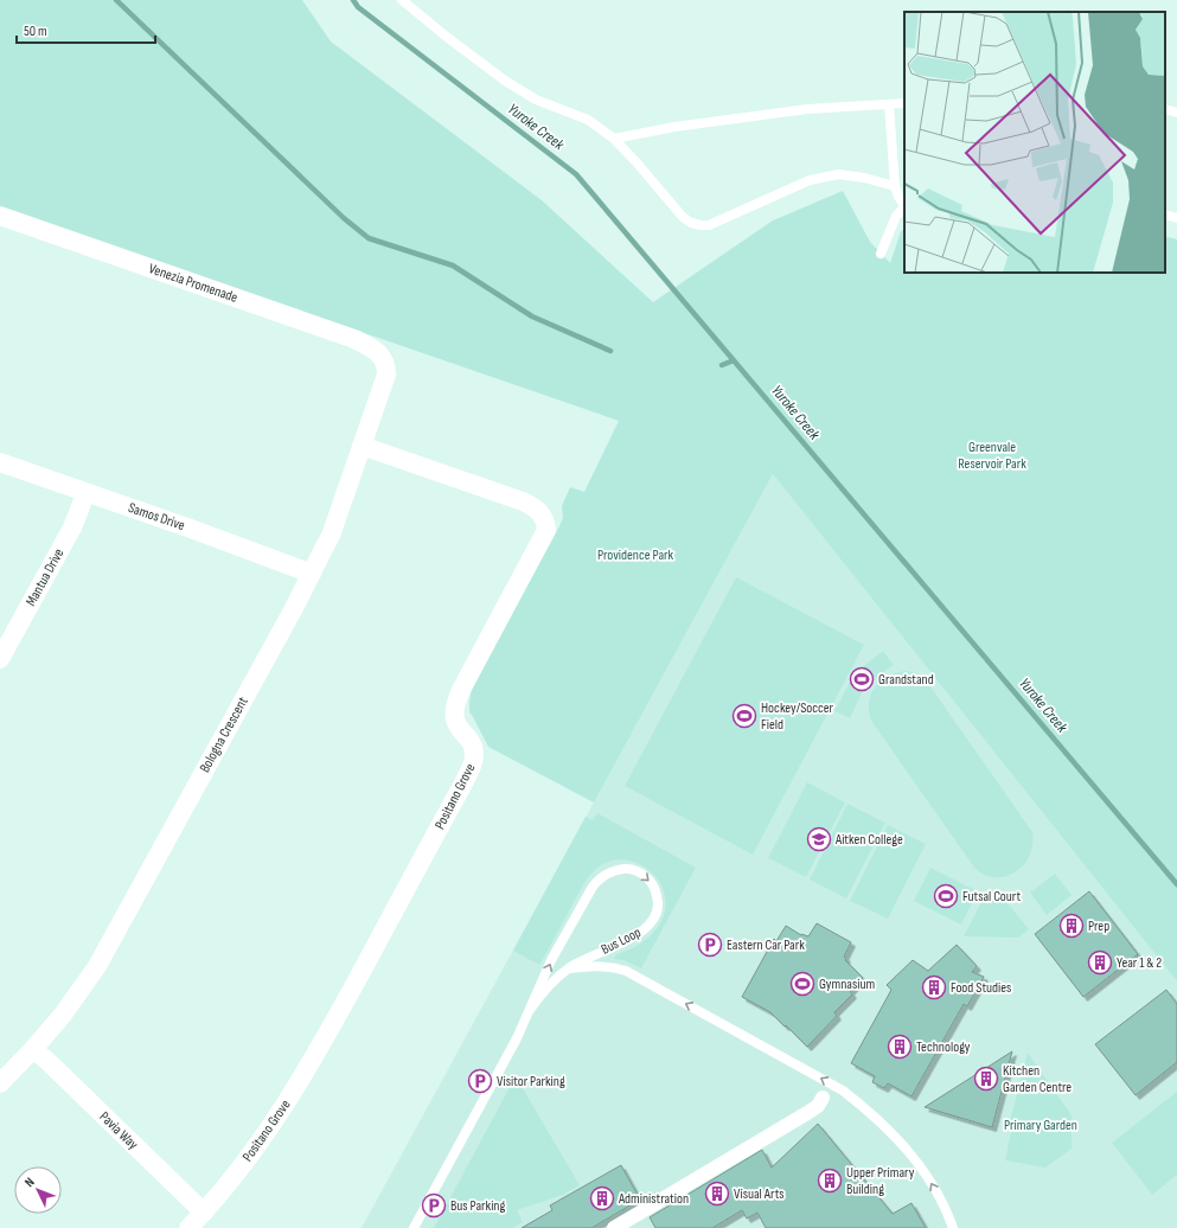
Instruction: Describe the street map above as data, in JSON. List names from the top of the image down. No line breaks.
{"streets":{"street":["Venezia Promenade","Samos Drive","Mantua Drive","Bologna Crescent","Positano Grove","Pavia Way"],"lane":["Bus Loop"]},"crossings":[["Venezia Promenade","Bologna Crescent"],["Samos Drive","Mantua Drive"],["Samos Drive","Bologna Crescent"],["Bologna Crescent","Positano Grove"],["Bologna Crescent","Pavia Way"],["Positano Grove","Pavia Way"]],"water":["Yuroke Creek"],"parks":["Greenvale Reservoir Park","Providence Park","Primary Garden"],"places":{"sports":["Grandstand","Hockey/Soccer Field","Futsal Court","Gymnasium"],"school or university":["Aitken College"],"building":["Prep","Year 1 & 2","Food Studies","Technology","Kitchen Garden Centre","Upper Primary Building","Visual Arts","Administration"],"parking":["Eastern Car Park","Visitor Parking","Bus Parking"]},"scale_bar":"50 m","north":"top left"}
